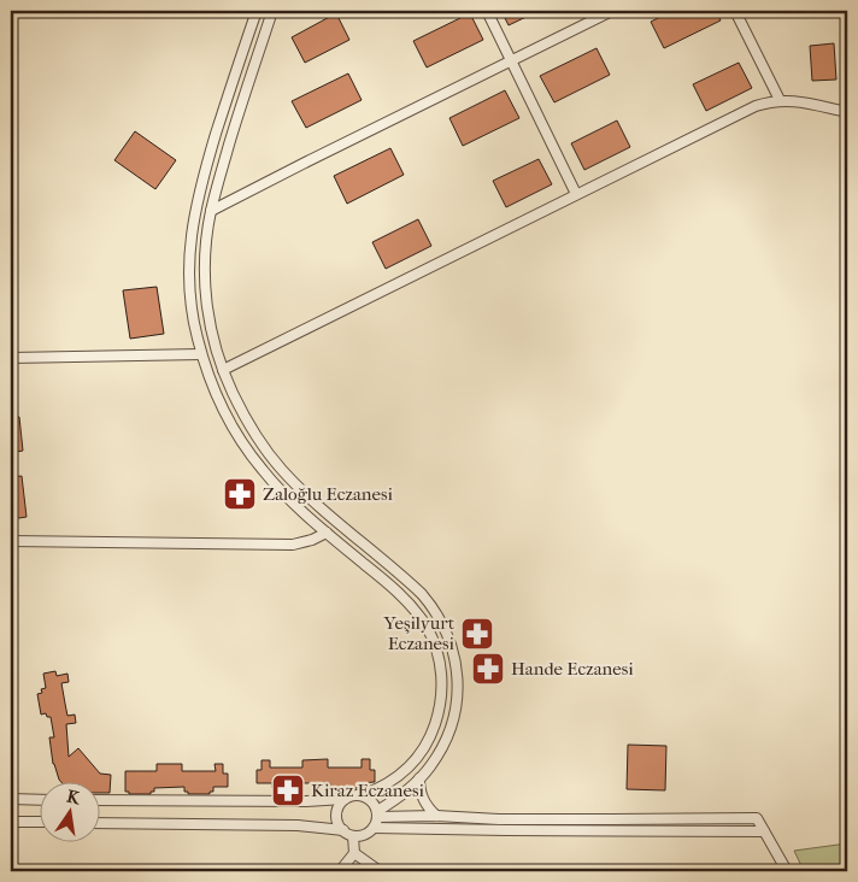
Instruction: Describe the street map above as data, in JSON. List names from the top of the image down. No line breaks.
{"places":{"pharmacy":["Zaloğlu Eczanesi","Yeşilyurt Eczanesi","Hande Eczanesi","Kiraz Eczanesi"]},"north":"top"}
